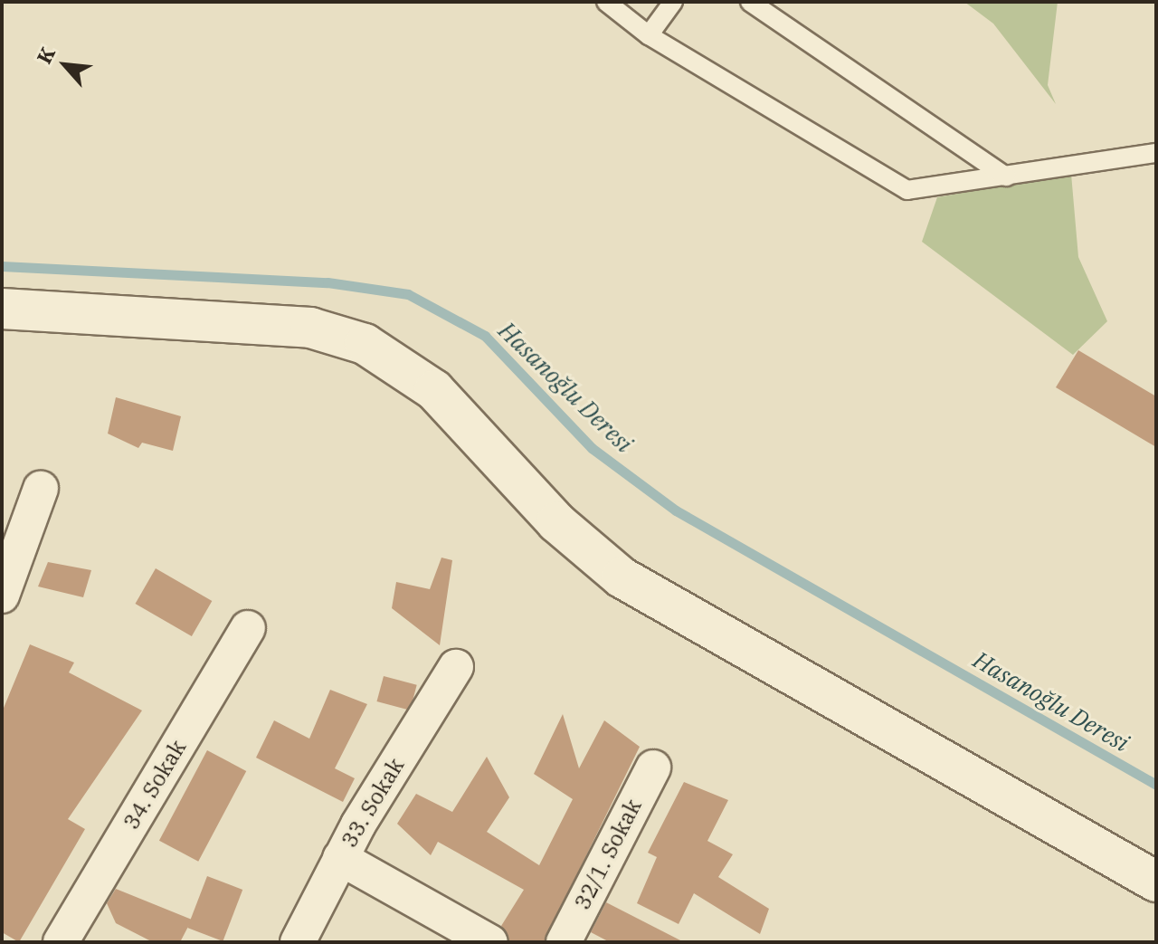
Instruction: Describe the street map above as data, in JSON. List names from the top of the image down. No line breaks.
{"streets":{"street":["34. Sokak","33. Sokak","32/1. Sokak"]},"water":["Hasanoğlu Deresi"],"north":"top left"}
